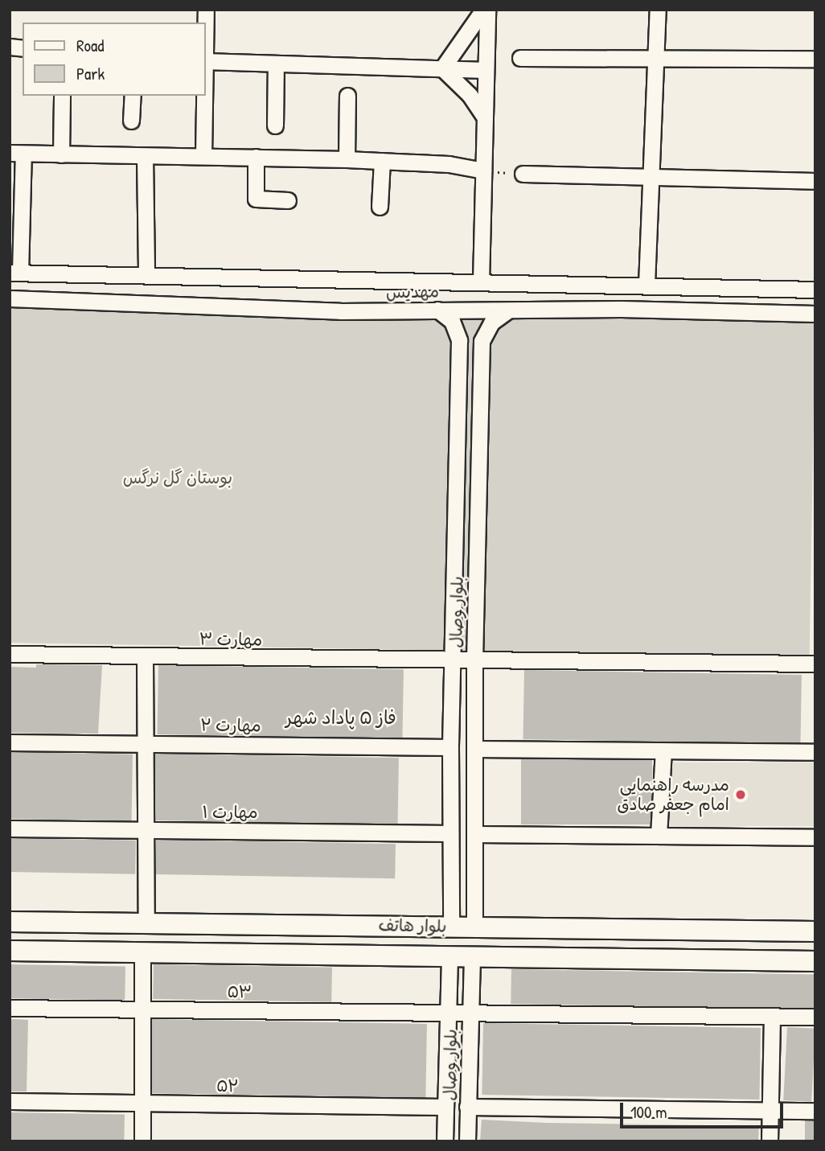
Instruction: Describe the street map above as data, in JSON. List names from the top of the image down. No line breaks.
{"streets":{"main road":["بلوار هاتف"],"street":["مهدیس","بلوار وصال","مهارت ۳","مهارت ۲","مهارت ۱","۵۳","۵۲"]},"crossings":[["مهدیس","بلوار وصال"],["بلوار وصال","مهارت ۳"],["بلوار وصال","مهارت ۲"],["بلوار وصال","مهارت ۱"],["بلوار وصال","بلوار هاتف"],["بلوار وصال","۵۳"],["بلوار وصال","۵۲"]],"districts":["فاز ۵ پاداد شهر"],"parks":["بوستان گل نرگس"],"places":["مدرسه راهنمایی امام جعفر صادق"],"legend":["Road","Park"],"scale_bar":"100 m"}
